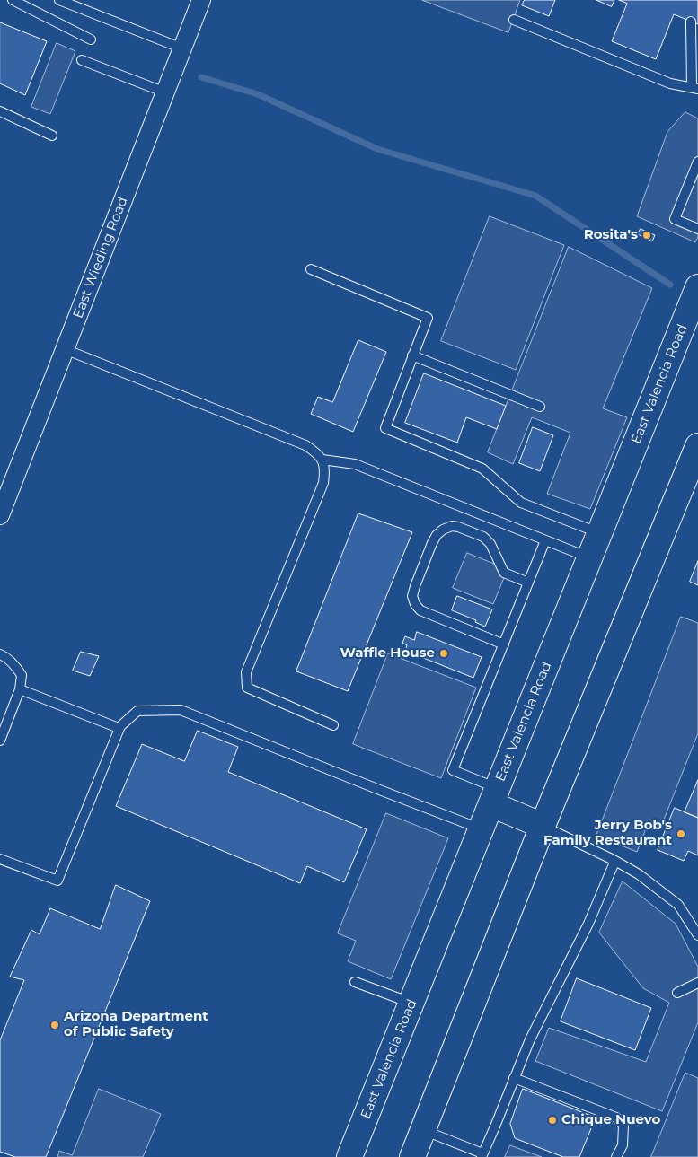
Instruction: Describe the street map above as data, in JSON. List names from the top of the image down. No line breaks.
{"streets":{"main road":["East Valencia Road"],"street":["East Wieding Road"]},"places":["Rosita's","Waffle House","Jerry Bob's Family Restaurant","Arizona Department of Public Safety","Chique Nuevo"]}
